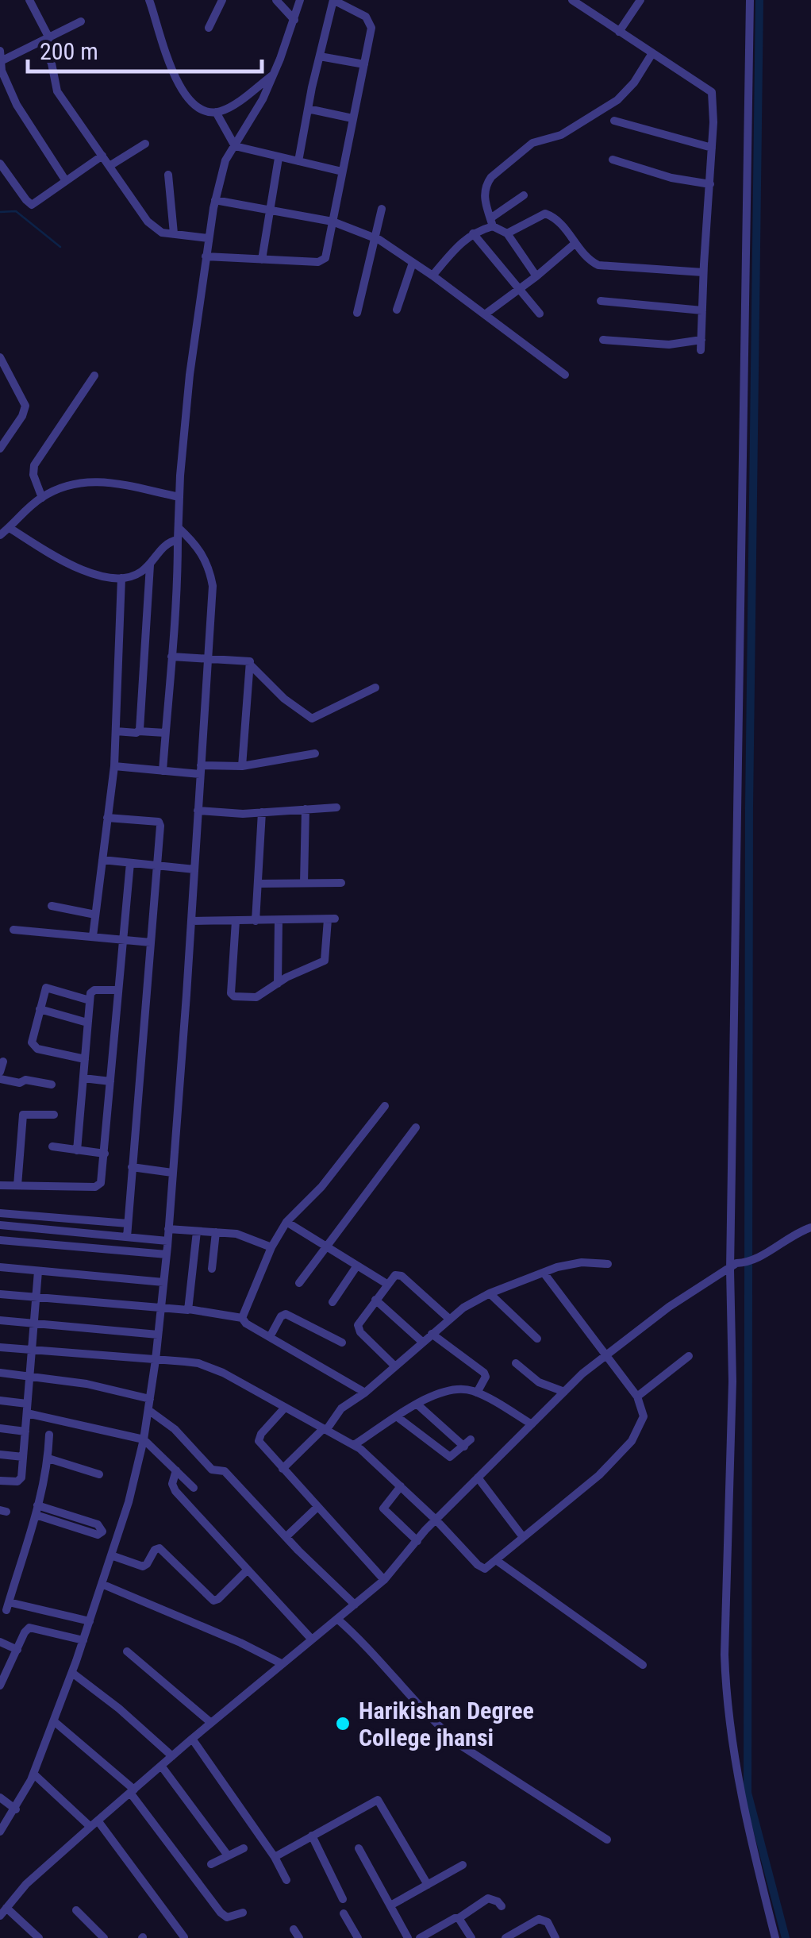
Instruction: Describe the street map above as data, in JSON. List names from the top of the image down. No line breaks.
{"places":["Harikishan Degree College jhansi"],"scale_bar":"200 m"}
